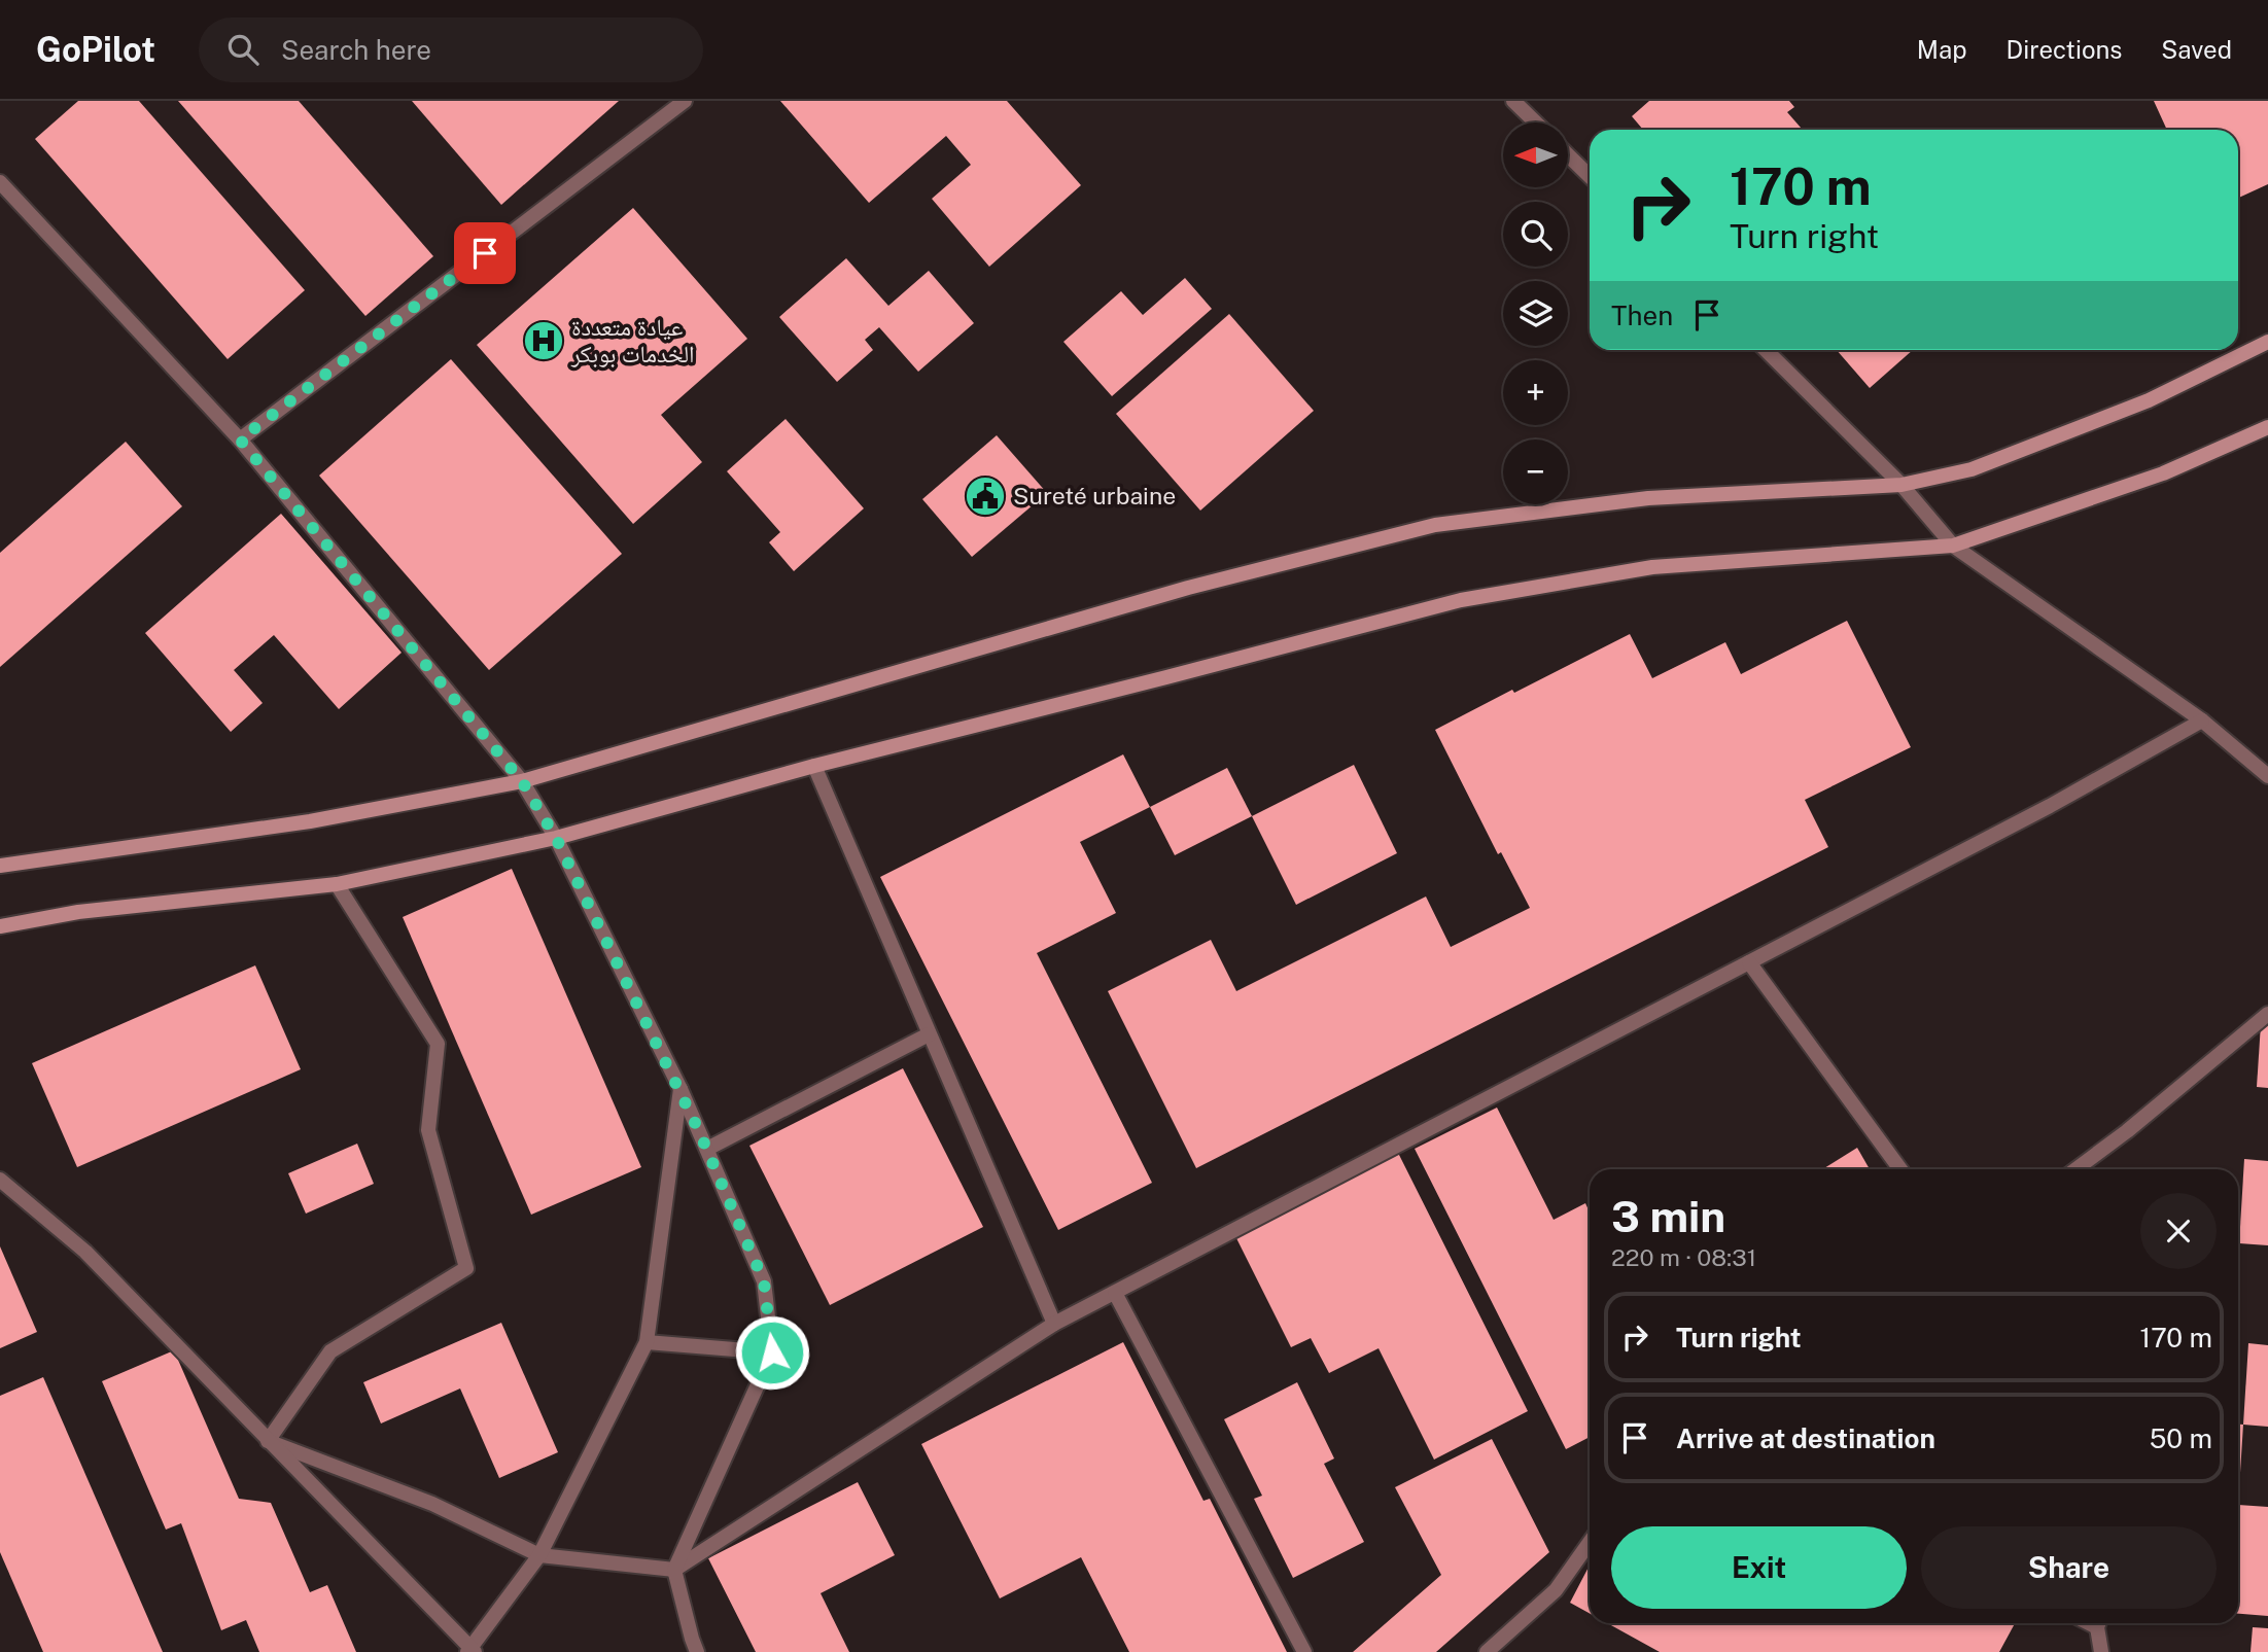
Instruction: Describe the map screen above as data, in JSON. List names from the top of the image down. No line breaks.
{"places":{"hospital":["عيادة متعددة الخدمات بوبكر"],"public building":["Sureté urbaine"]},"north":"left","page":{"header":"GoPilot","search":"Search here","nav":["Map","Directions","Saved"],"map_buttons":["+","−"],"turn":["170 m","Turn right"],"then":"Then","heading":["3 min","220 m · 08:31"],"list":[{"name":"Turn right","value":"170 m"},{"name":"Arrive at destination","value":"50 m"}],"buttons":["Exit","Share"]}}
